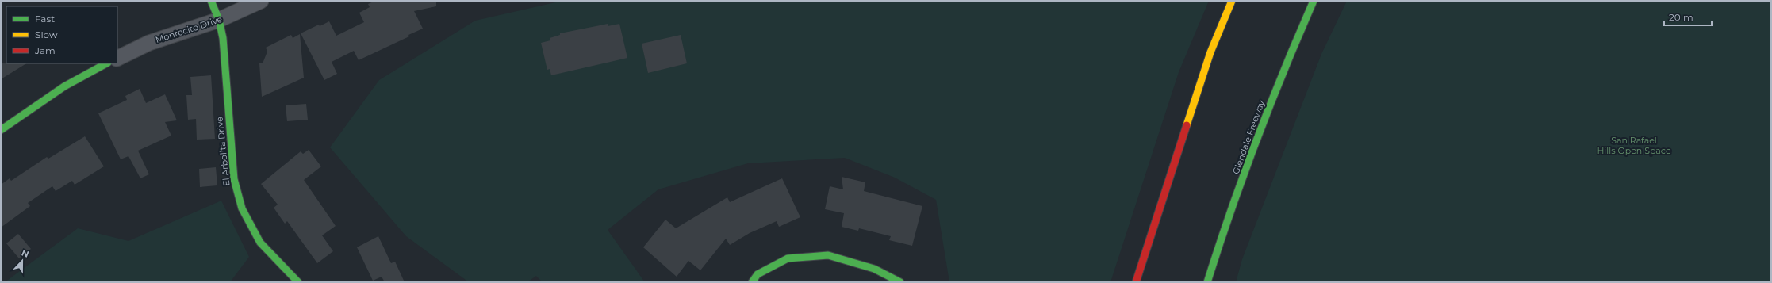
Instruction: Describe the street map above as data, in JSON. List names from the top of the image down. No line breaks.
{"streets":{"main road":["Glendale Freeway","El Arbolita Drive"],"street":["Montecito Drive"]},"crossings":[["Montecito Drive","El Arbolita Drive"]],"parks":["San Rafael Hills Open Space"],"legend":["Fast","Slow","Jam"],"scale_bar":"20 m","north":"top"}
